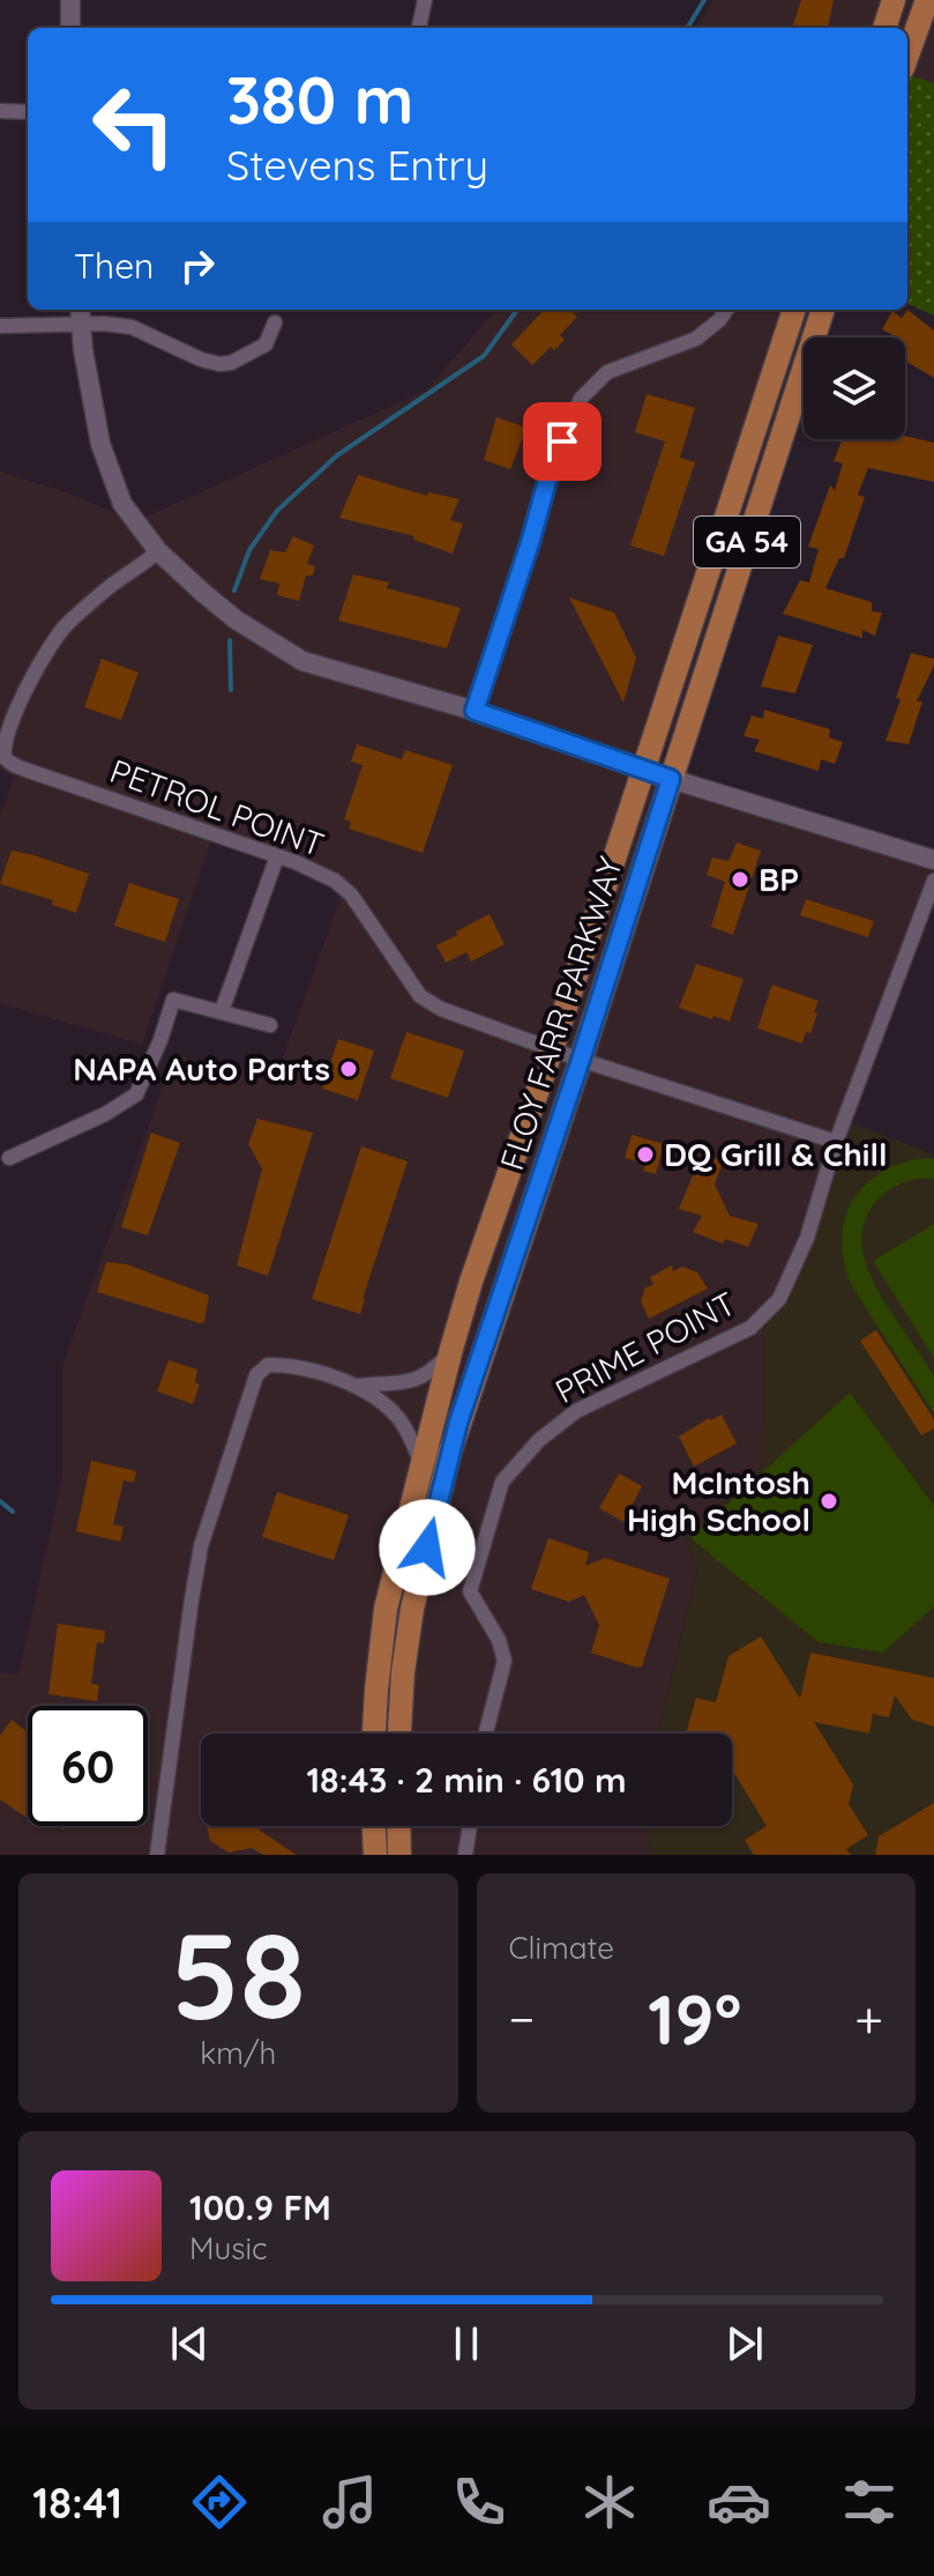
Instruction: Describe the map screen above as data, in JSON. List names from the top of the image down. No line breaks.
{"streets":{"main road":["GA 54","FLOY FARR PARKWAY"],"street":["PETROL POINT","PRIME POINT"]},"crossings":[["PETROL POINT","FLOY FARR PARKWAY"],["PETROL POINT","PRIME POINT"]],"places":["BP","NAPA Auto Parts","DQ Grill & Chill","McIntosh High School"],"page":{"turn":["380 m","Stevens Entry"],"then":"Then","limit":"60","trip":"18:43 · 2 min · 610 m","tile":[["58","km/h"],"Climate"],"heat":["−","19°","+"],"song":["100.9 FM","Music"],"tabs":"18:41"}}
